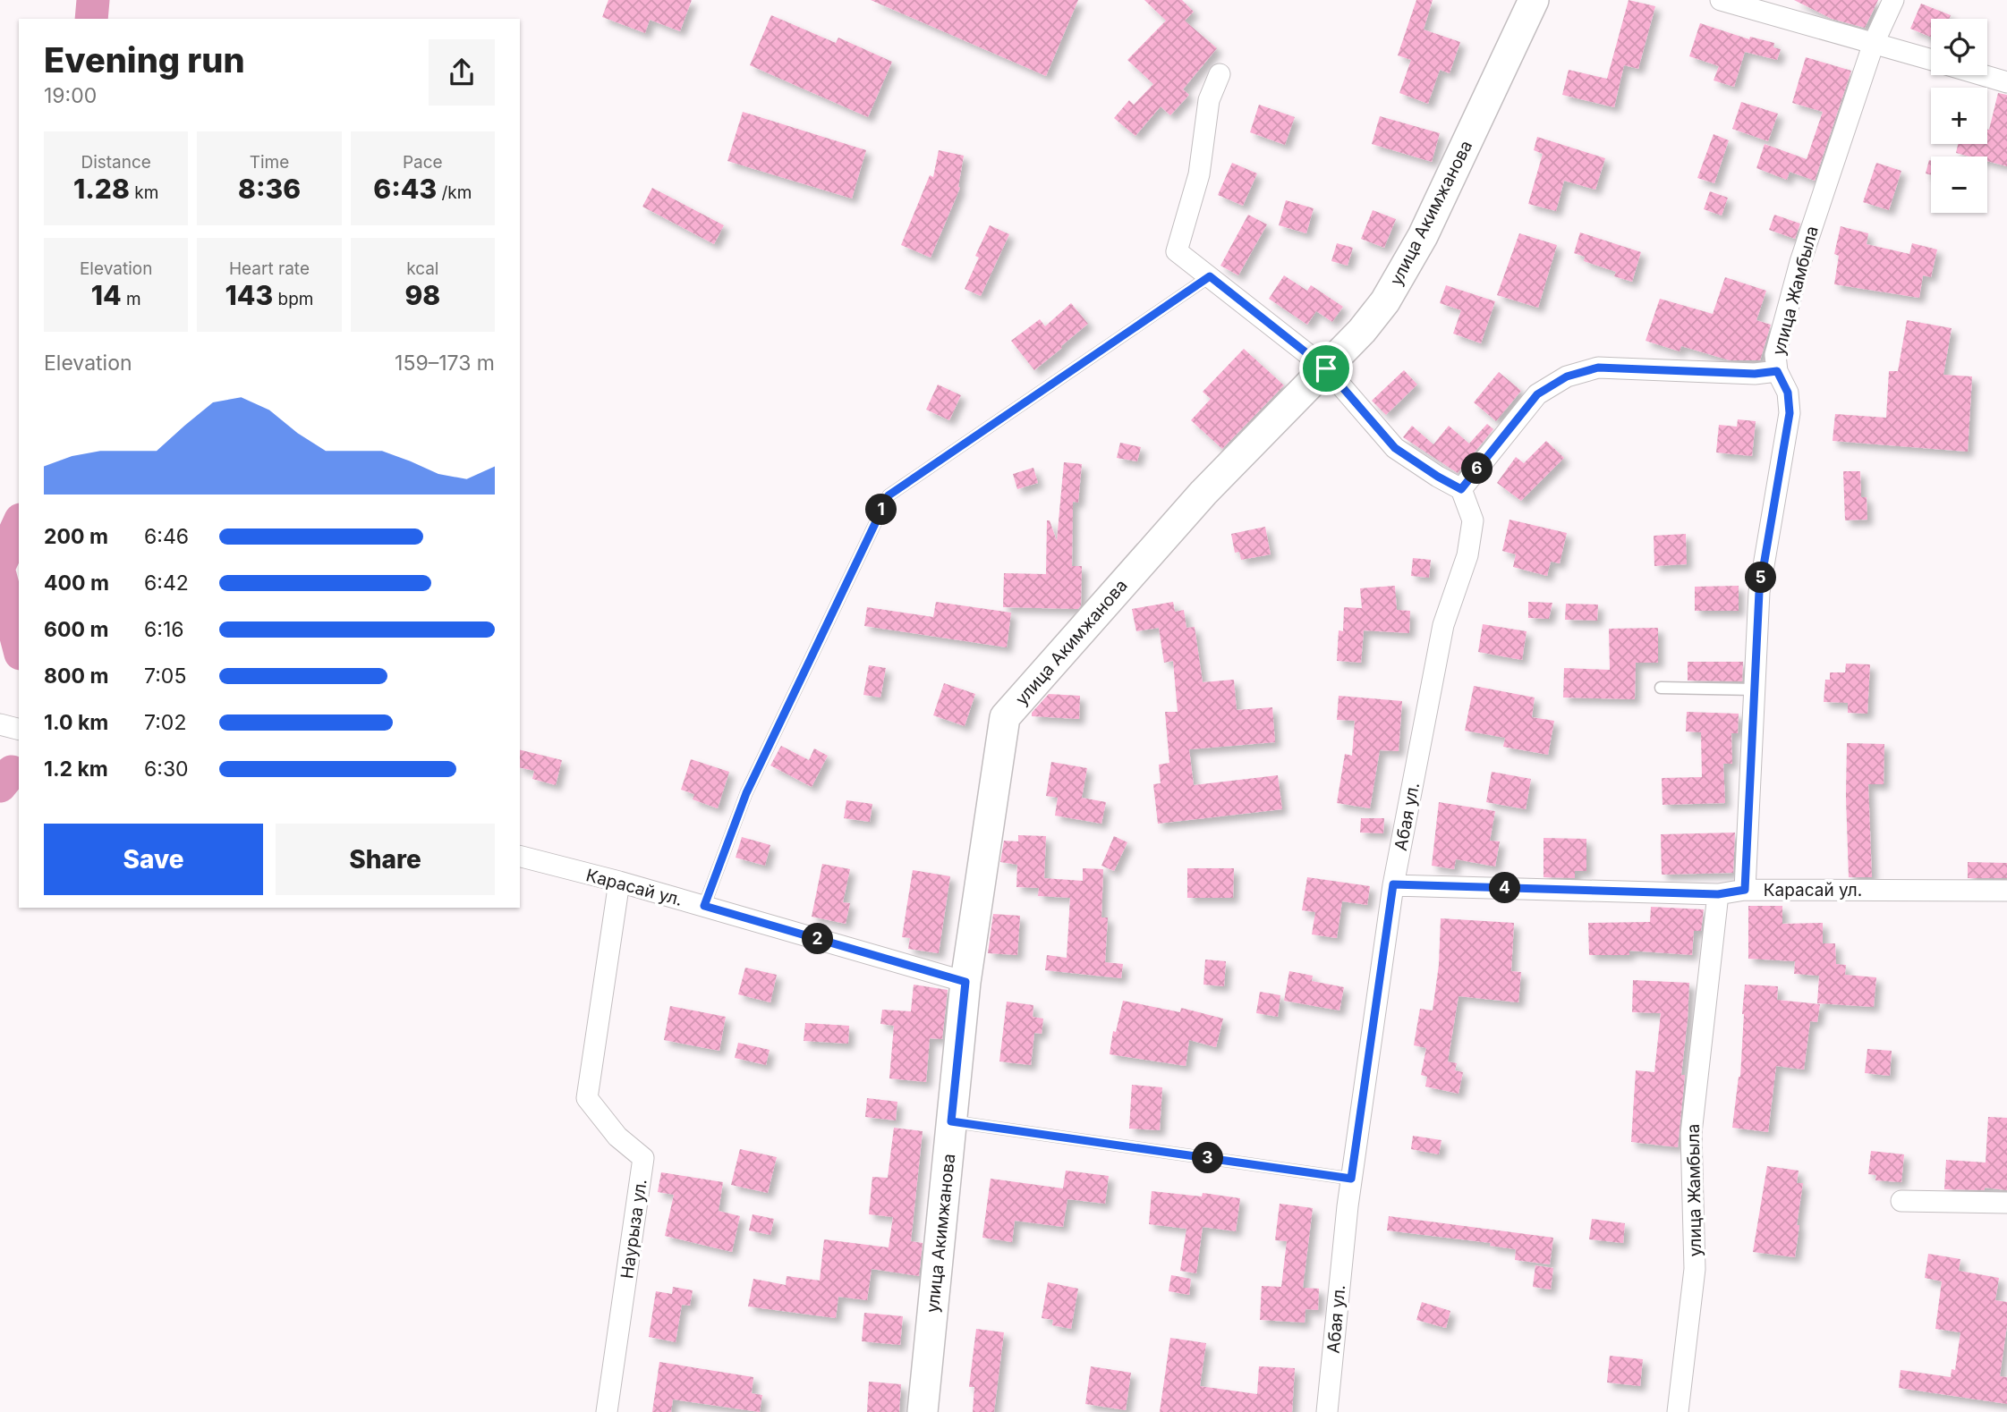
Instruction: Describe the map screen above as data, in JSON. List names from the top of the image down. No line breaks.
{"streets":{"street":["улица Акимжанова","улица Жамбыла","Абая ул.","Карасай ул.","Наурыза ул."]},"crossings":[["улица Акимжанова","Карасай ул."],["улица Жамбыла","Карасай ул."],["Абая ул.","Карасай ул."],["Карасай ул.","Наурыза ул."]],"page":{"map_buttons":["+","−"],"heading":["Evening run","19:00"],"stats":[["Distance","1.28 km"],["Time","8:36"],["Pace","6:43 /km"],["Elevation","14 m"],["Heart rate","143 bpm"],["kcal","98"]],"chart":["Elevation","159–173 m"],"pins":["6","1","5","4","2","3"],"list":[{"name":"200 m","note":"6:46"},{"name":"400 m","note":"6:42"},{"name":"600 m","note":"6:16"},{"name":"800 m","note":"7:05"},{"name":"1.0 km","note":"7:02"},{"name":"1.2 km","note":"6:30"}],"buttons":["Save","Share"]}}
